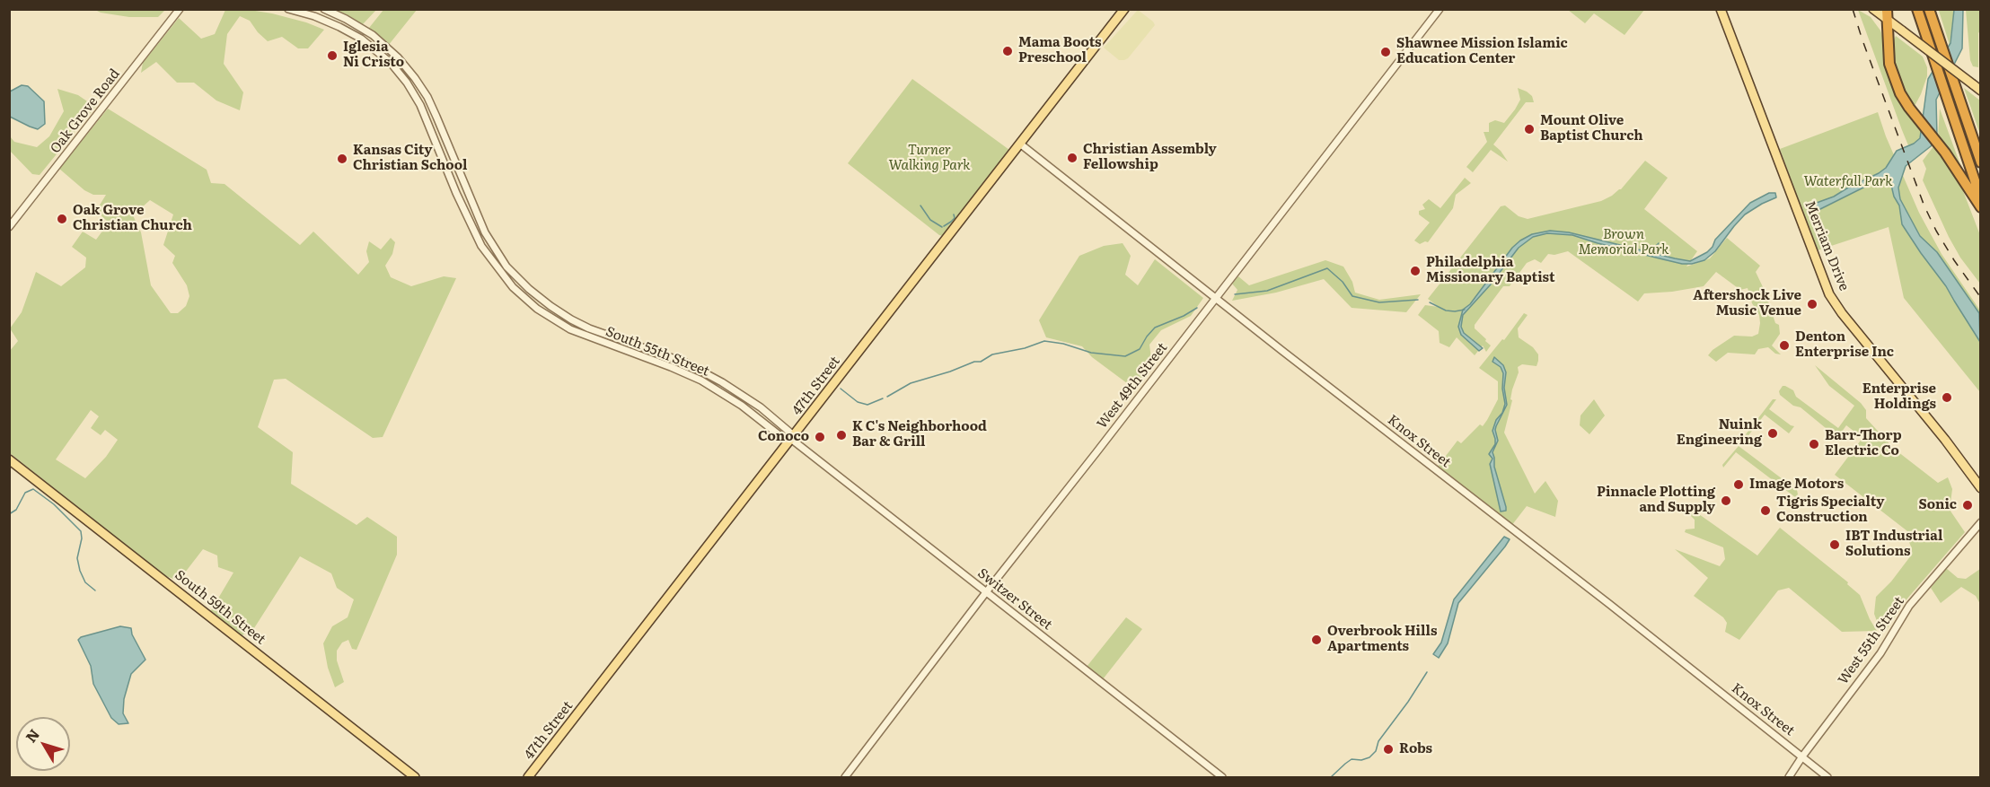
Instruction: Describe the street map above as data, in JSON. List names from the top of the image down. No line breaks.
{"streets":{"main road":["Merriam Drive","47th Street","South 59th Street"],"street":["Oak Grove Road","South 55th Street","West 49th Street","Knox Street","Switzer Street","West 55th Street"]},"crossings":[["South 55th Street","47th Street"],["South 55th Street","Switzer Street"],["47th Street","Knox Street"],["47th Street","Switzer Street"],["West 49th Street","Knox Street"],["West 49th Street","Switzer Street"],["Knox Street","West 55th Street"]],"parks":["Turner Walking Park","Waterfall Park","Brown Memorial Park"],"places":["Mama Boots Preschool","Shawnee Mission Islamic Education Center","Iglesia Ni Cristo","Mount Olive Baptist Church","Christian Assembly Fellowship","Kansas City Christian School","Oak Grove Christian Church","Philadelphia Missionary Baptist","Aftershock Live Music Venue","Denton Enterprise Inc","Enterprise Holdings","Nuink Engineering","K C's Neighborhood Bar & Grill","Conoco","Barr-Thorp Electric Co","Image Motors","Pinnacle Plotting and Supply","Sonic","Tigris Specialty Construction","IBT Industrial Solutions","Overbrook Hills Apartments","Robs"],"north":"top left"}
